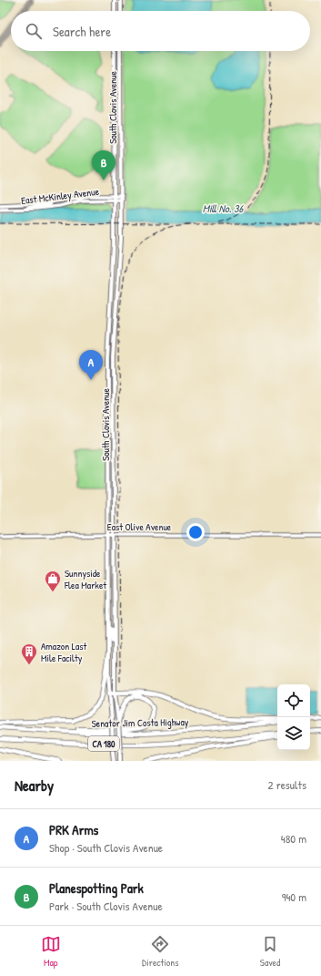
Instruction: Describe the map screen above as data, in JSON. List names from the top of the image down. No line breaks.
{"streets":{"highway":["Senator Jim Costa Highway","CA 180"],"main road":["South Clovis Avenue","East McKinley Avenue","East Olive Avenue"]},"crossings":[["South Clovis Avenue","East McKinley Avenue"],["South Clovis Avenue","East Olive Avenue"]],"water":["Mill No. 36"],"places":{"shop":["Sunnyside Flea Market"],"building":["Amazon Last Mile Facilty"]},"page":{"search":"Search here","pins":["B","A"],"heading":["Nearby","2 results"],"list":[{"mark":"A","name":"PRK Arms","note":"Shop · South Clovis Avenue","value":"480 m"},{"mark":"B","name":"Planespotting Park","note":"Park · South Clovis Avenue","value":"940 m"}],"nav":["Map","Directions","Saved"]}}
